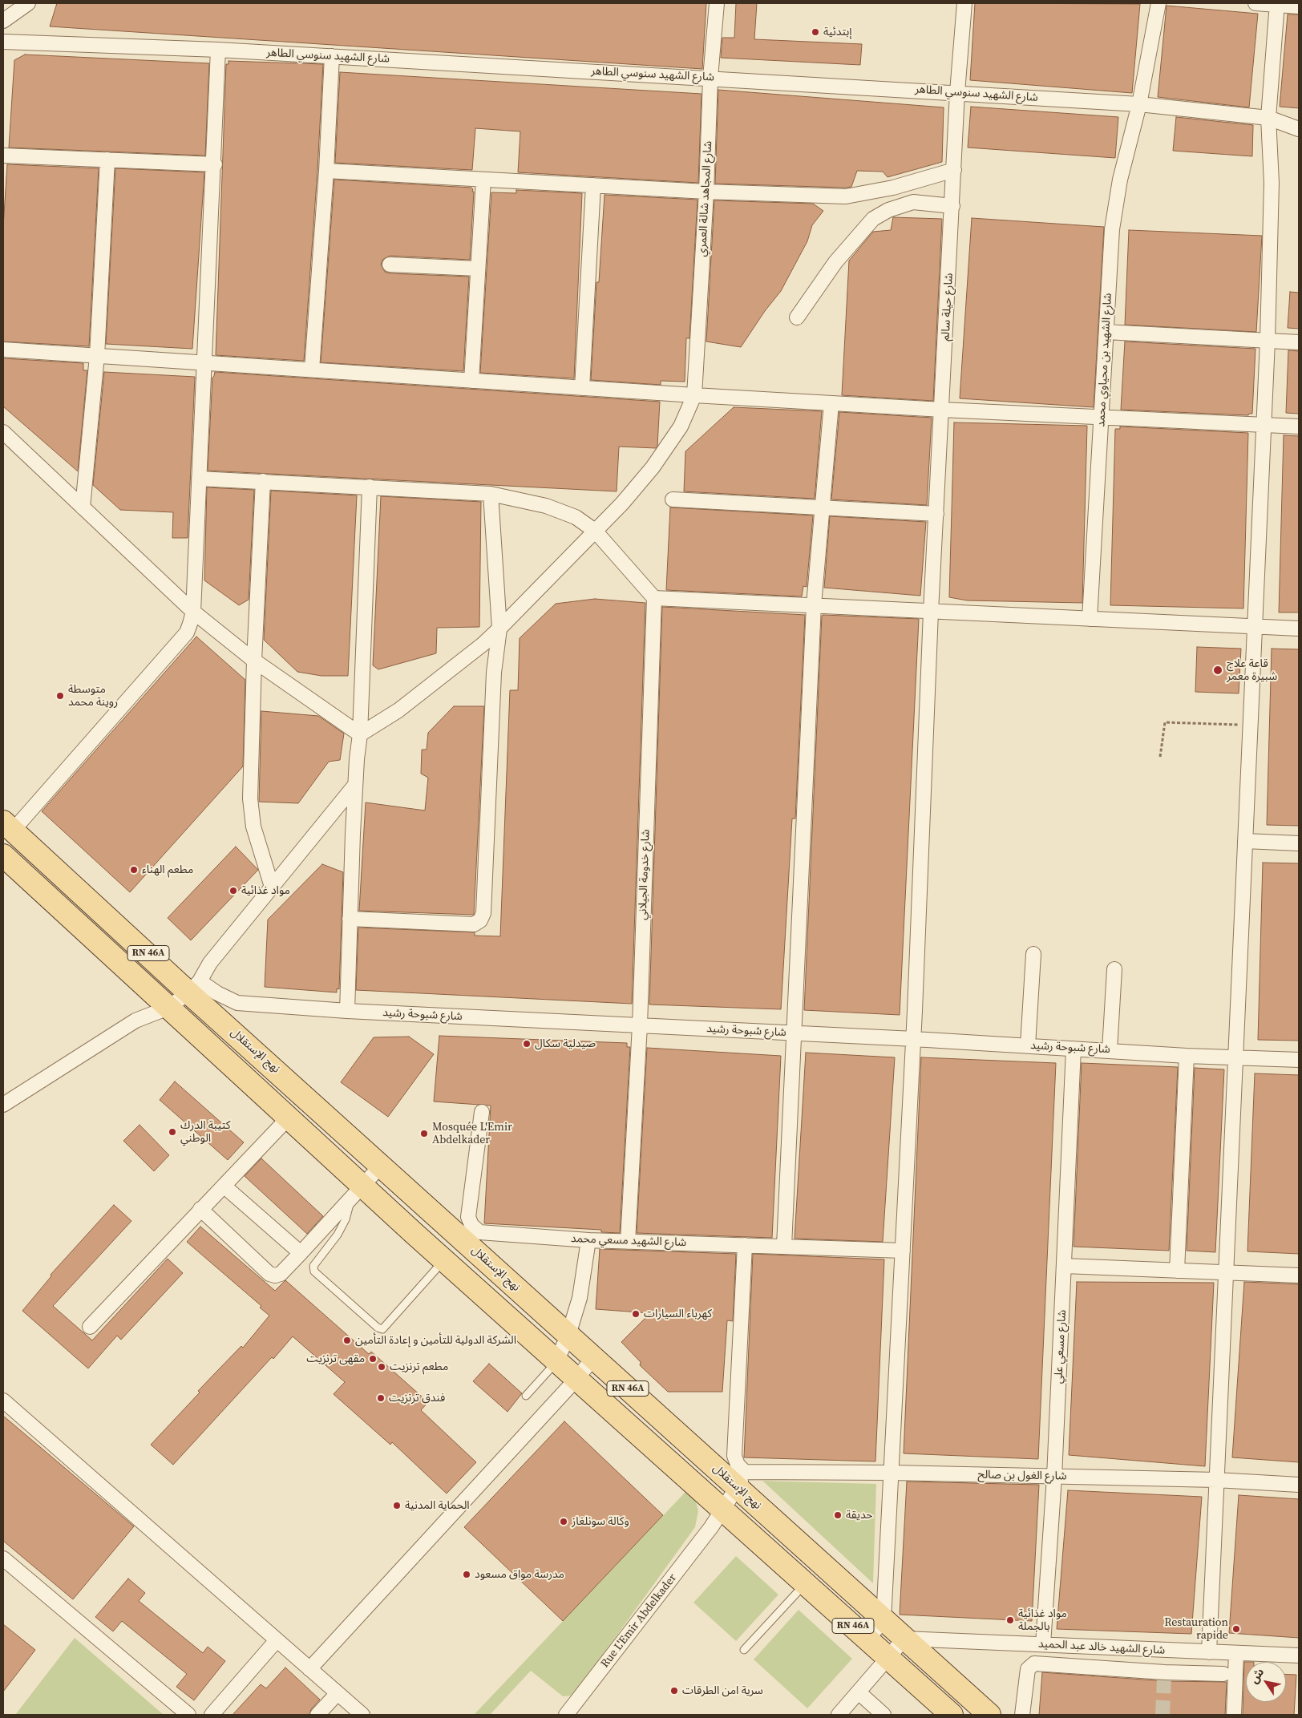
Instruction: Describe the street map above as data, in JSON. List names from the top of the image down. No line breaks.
{"streets":{"main road":["RN 46A","نهج الإستقلال"],"street":["شارع الشهيد سنوسي الطاهر","شارع المجاهد شالة العمري","شارع حيلة سالم","شارع الشهيد بن محياوي محمد","شارع خدومة الجيلاني","شارع شبوحة رشيد","شارع الشهيد مسعي محمد","شارع مسعي علي","شارع الغول بن صالح","Rue L'Emir Abdelkader","شارع الشهيد خالد عبد الحميد"]},"crossings":[["شارع الشهيد سنوسي الطاهر","شارع المجاهد شالة العمري"],["شارع الشهيد سنوسي الطاهر","شارع حيلة سالم"],["شارع الشهيد سنوسي الطاهر","شارع الشهيد بن محياوي محمد"],["شارع حيلة سالم","شارع شبوحة رشيد"],["شارع حيلة سالم","نهج الإستقلال"],["شارع حيلة سالم","شارع الشهيد مسعي محمد"],["شارع حيلة سالم","شارع الغول بن صالح"],["شارع خدومة الجيلاني","شارع شبوحة رشيد"],["شارع خدومة الجيلاني","شارع الشهيد مسعي محمد"],["RN 46A","Rue L'Emir Abdelkader"],["شارع شبوحة رشيد","نهج الإستقلال"],["شارع شبوحة رشيد","شارع مسعي علي"],["نهج الإستقلال","شارع الغول بن صالح"],["نهج الإستقلال","Rue L'Emir Abdelkader"],["نهج الإستقلال","شارع الشهيد خالد عبد الحميد"],["شارع مسعي علي","شارع الغول بن صالح"],["شارع مسعي علي","شارع الشهيد خالد عبد الحميد"],["شارع الغول بن صالح","Rue L'Emir Abdelkader"]],"places":["إبتدئية","قاعة علاج شبيرة معمر","متوسطة روينة محمد","مطعم الهناء","مواد غذائية","صيدلية سكال","كتيبة الدرك الوطني","Mosquée L'Emir Abdelkader","كهرباء السيارات","الشركة الدولية للتأمين و إعادة التأمين","مقهى ترنزيت","مطعم ترنزيت","فندق ترنزيت","الحماية المدنية","حديقة","وكالة سونلغاز","مدرسة مواق مسعود","مواد غذائية بالجملة","Restauration rapide","سرية امن الطرقات"],"north":"top left"}
